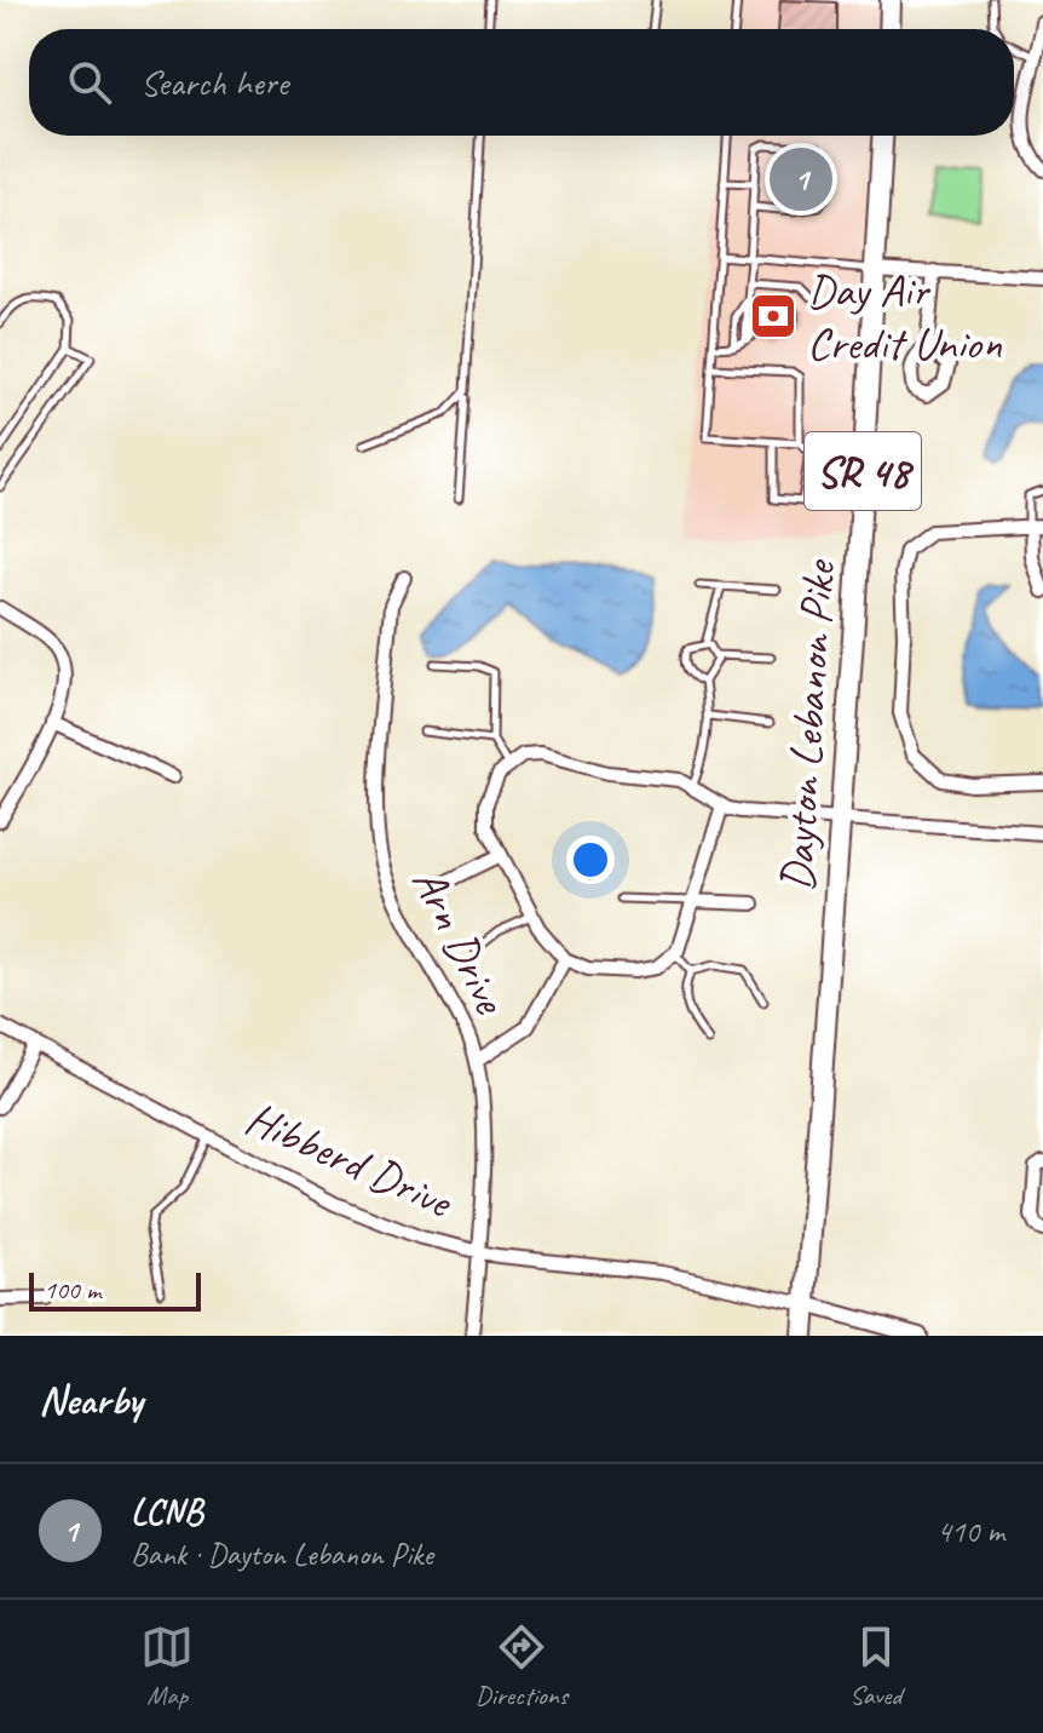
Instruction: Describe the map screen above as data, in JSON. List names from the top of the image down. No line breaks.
{"streets":{"main road":["SR 48","Dayton Lebanon Pike"],"street":["Arn Drive","Hibberd Drive"]},"crossings":[["Dayton Lebanon Pike","Hibberd Drive"],["Arn Drive","Hibberd Drive"]],"places":{"bank":["Day Air Credit Union"]},"scale_bar":"100 m","page":{"search":"Search here","pins":"1","scale":"100 m","heading":"Nearby","list":[{"mark":"1","name":"LCNB","note":"Bank · Dayton Lebanon Pike","value":"410 m"}],"nav":["Map","Directions","Saved"]}}
